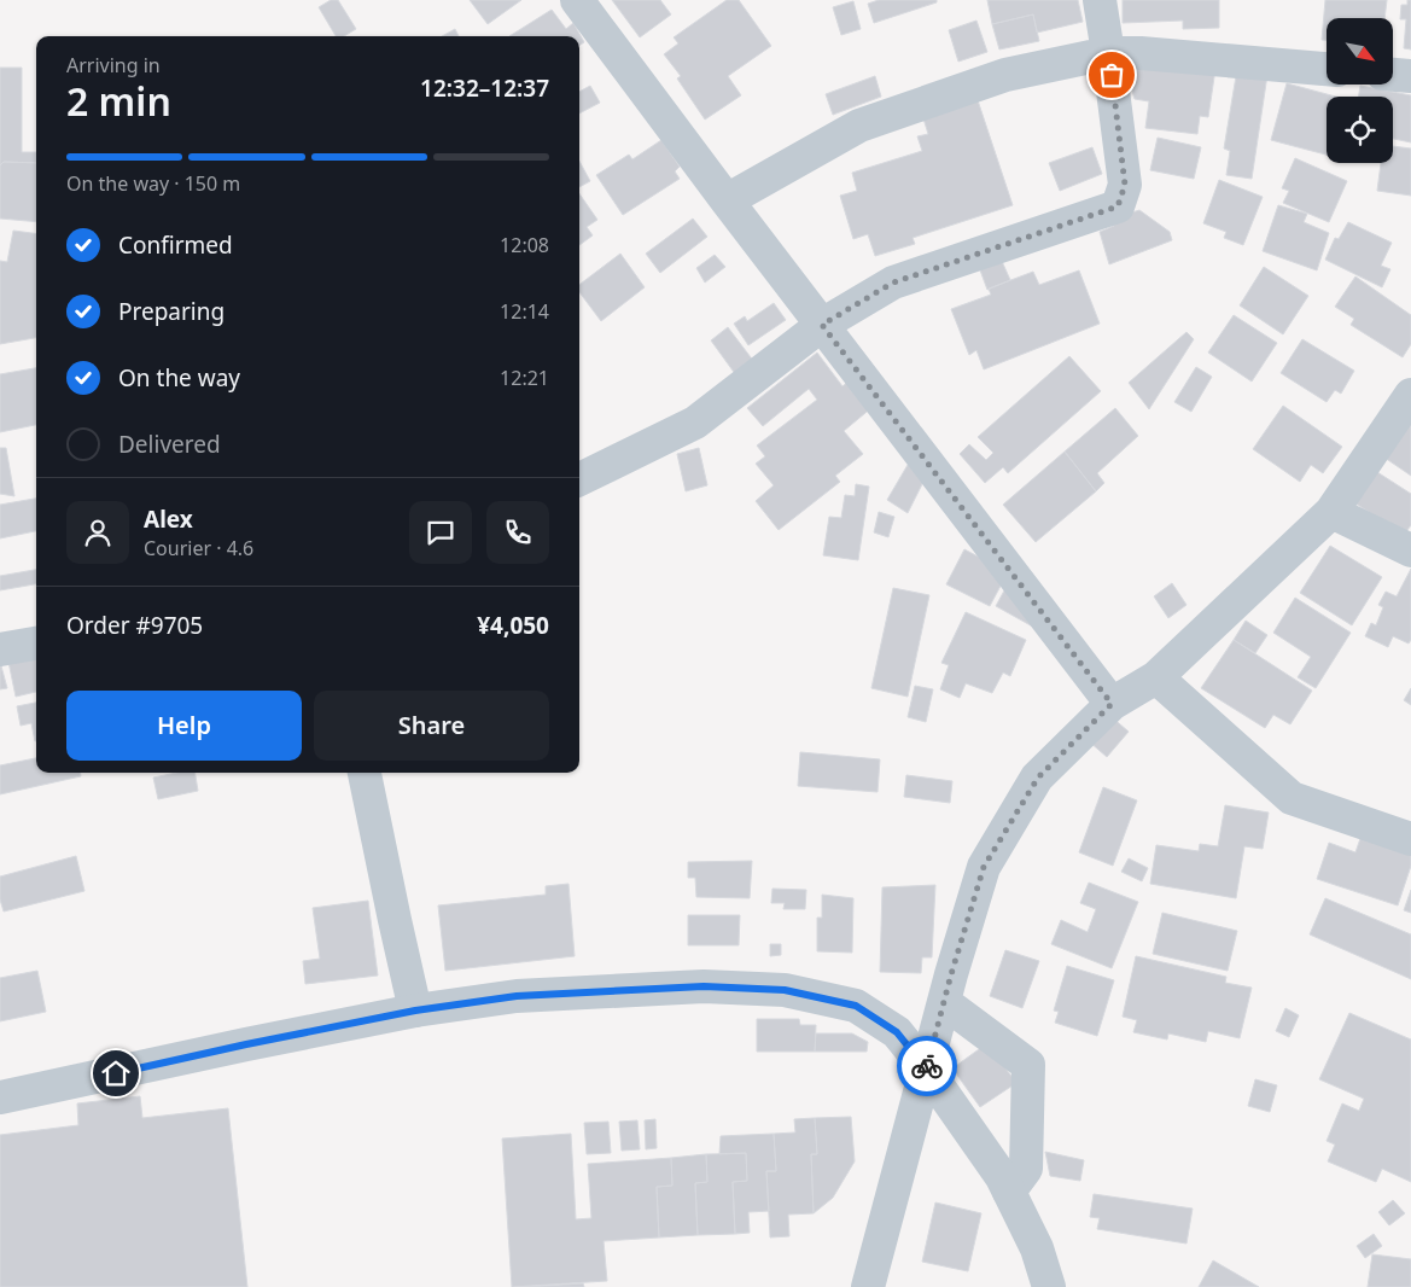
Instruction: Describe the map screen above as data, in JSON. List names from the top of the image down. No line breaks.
{"north":"bottom right","page":{"heading":["2 min","Arriving in","12:32–12:37"],"panel":["Alex","Courier · 4.6","Order #9705","¥4,050"],"bar":"On the way · 150 m","list":[["Confirmed","12:08"],["Preparing","12:14"],["On the way","12:21"],"Delivered"],"buttons":["Help","Share"]}}
